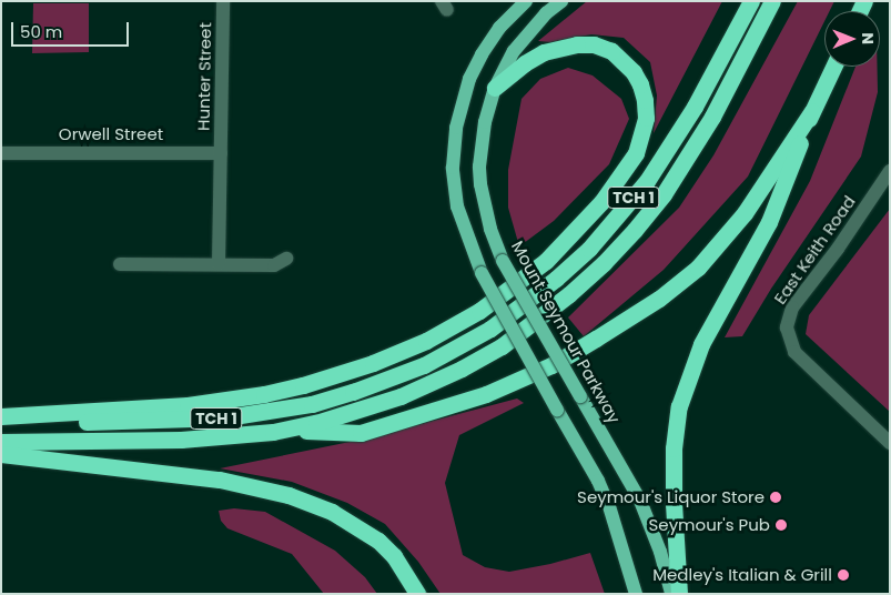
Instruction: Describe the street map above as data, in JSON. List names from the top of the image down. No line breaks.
{"streets":{"highway":["TCH 1"],"main road":["Mount Seymour Parkway"],"street":["Hunter Street","Orwell Street","East Keith Road"]},"crossings":[["Hunter Street","Orwell Street"]],"places":["Seymour's Liquor Store","Seymour's Pub","Medley's Italian & Grill"],"scale_bar":"50 m","north":"right"}
